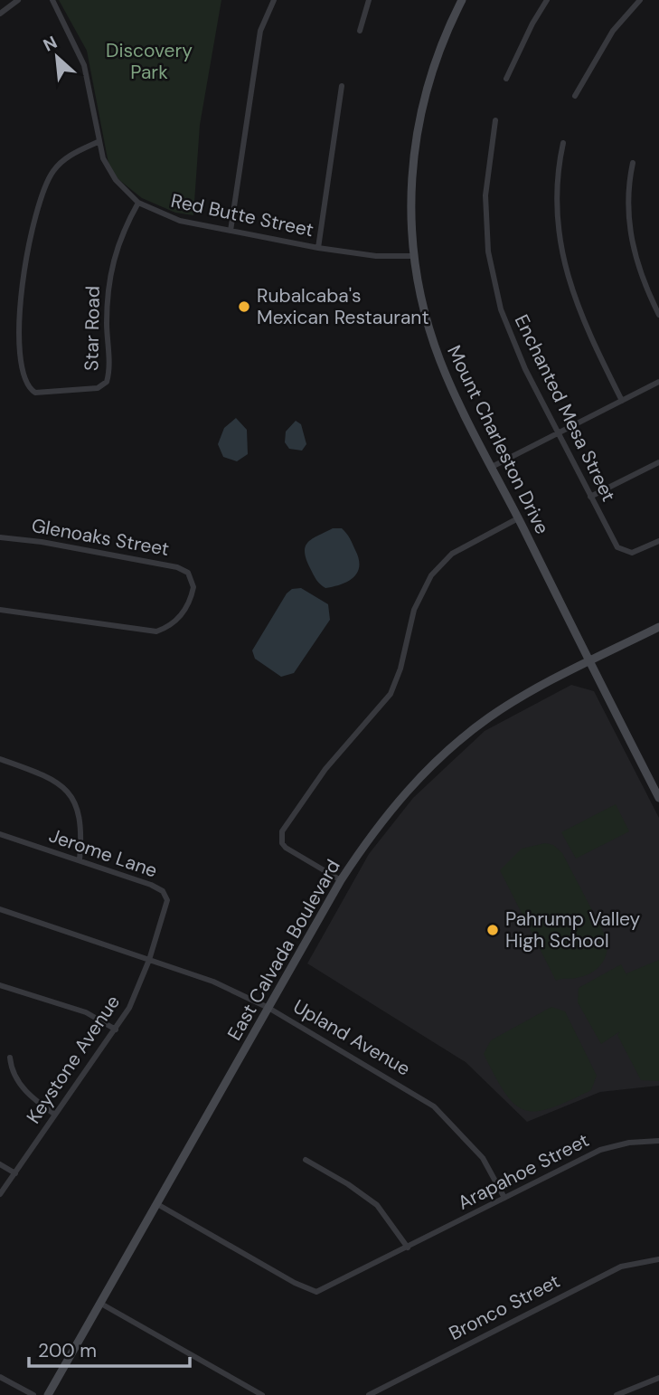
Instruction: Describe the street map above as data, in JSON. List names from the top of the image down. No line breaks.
{"streets":{"main road":["Mount Charleston Drive","East Calvada Boulevard"],"street":["Red Butte Street","Star Road","Enchanted Mesa Street","Glenoaks Street","Jerome Lane","Upland Avenue","Keystone Avenue","Arapahoe Street","Bronco Street"]},"crossings":[["Red Butte Street","Star Road"],["Red Butte Street","Mount Charleston Drive"],["Mount Charleston Drive","East Calvada Boulevard"],["Jerome Lane","Upland Avenue"],["Jerome Lane","Keystone Avenue"],["East Calvada Boulevard","Upland Avenue"],["East Calvada Boulevard","Arapahoe Street"],["Upland Avenue","Keystone Avenue"],["Upland Avenue","Arapahoe Street"]],"parks":["Discovery Park"],"places":["Rubalcaba's Mexican Restaurant","Pahrump Valley High School"],"scale_bar":"200 m","north":"top left"}
